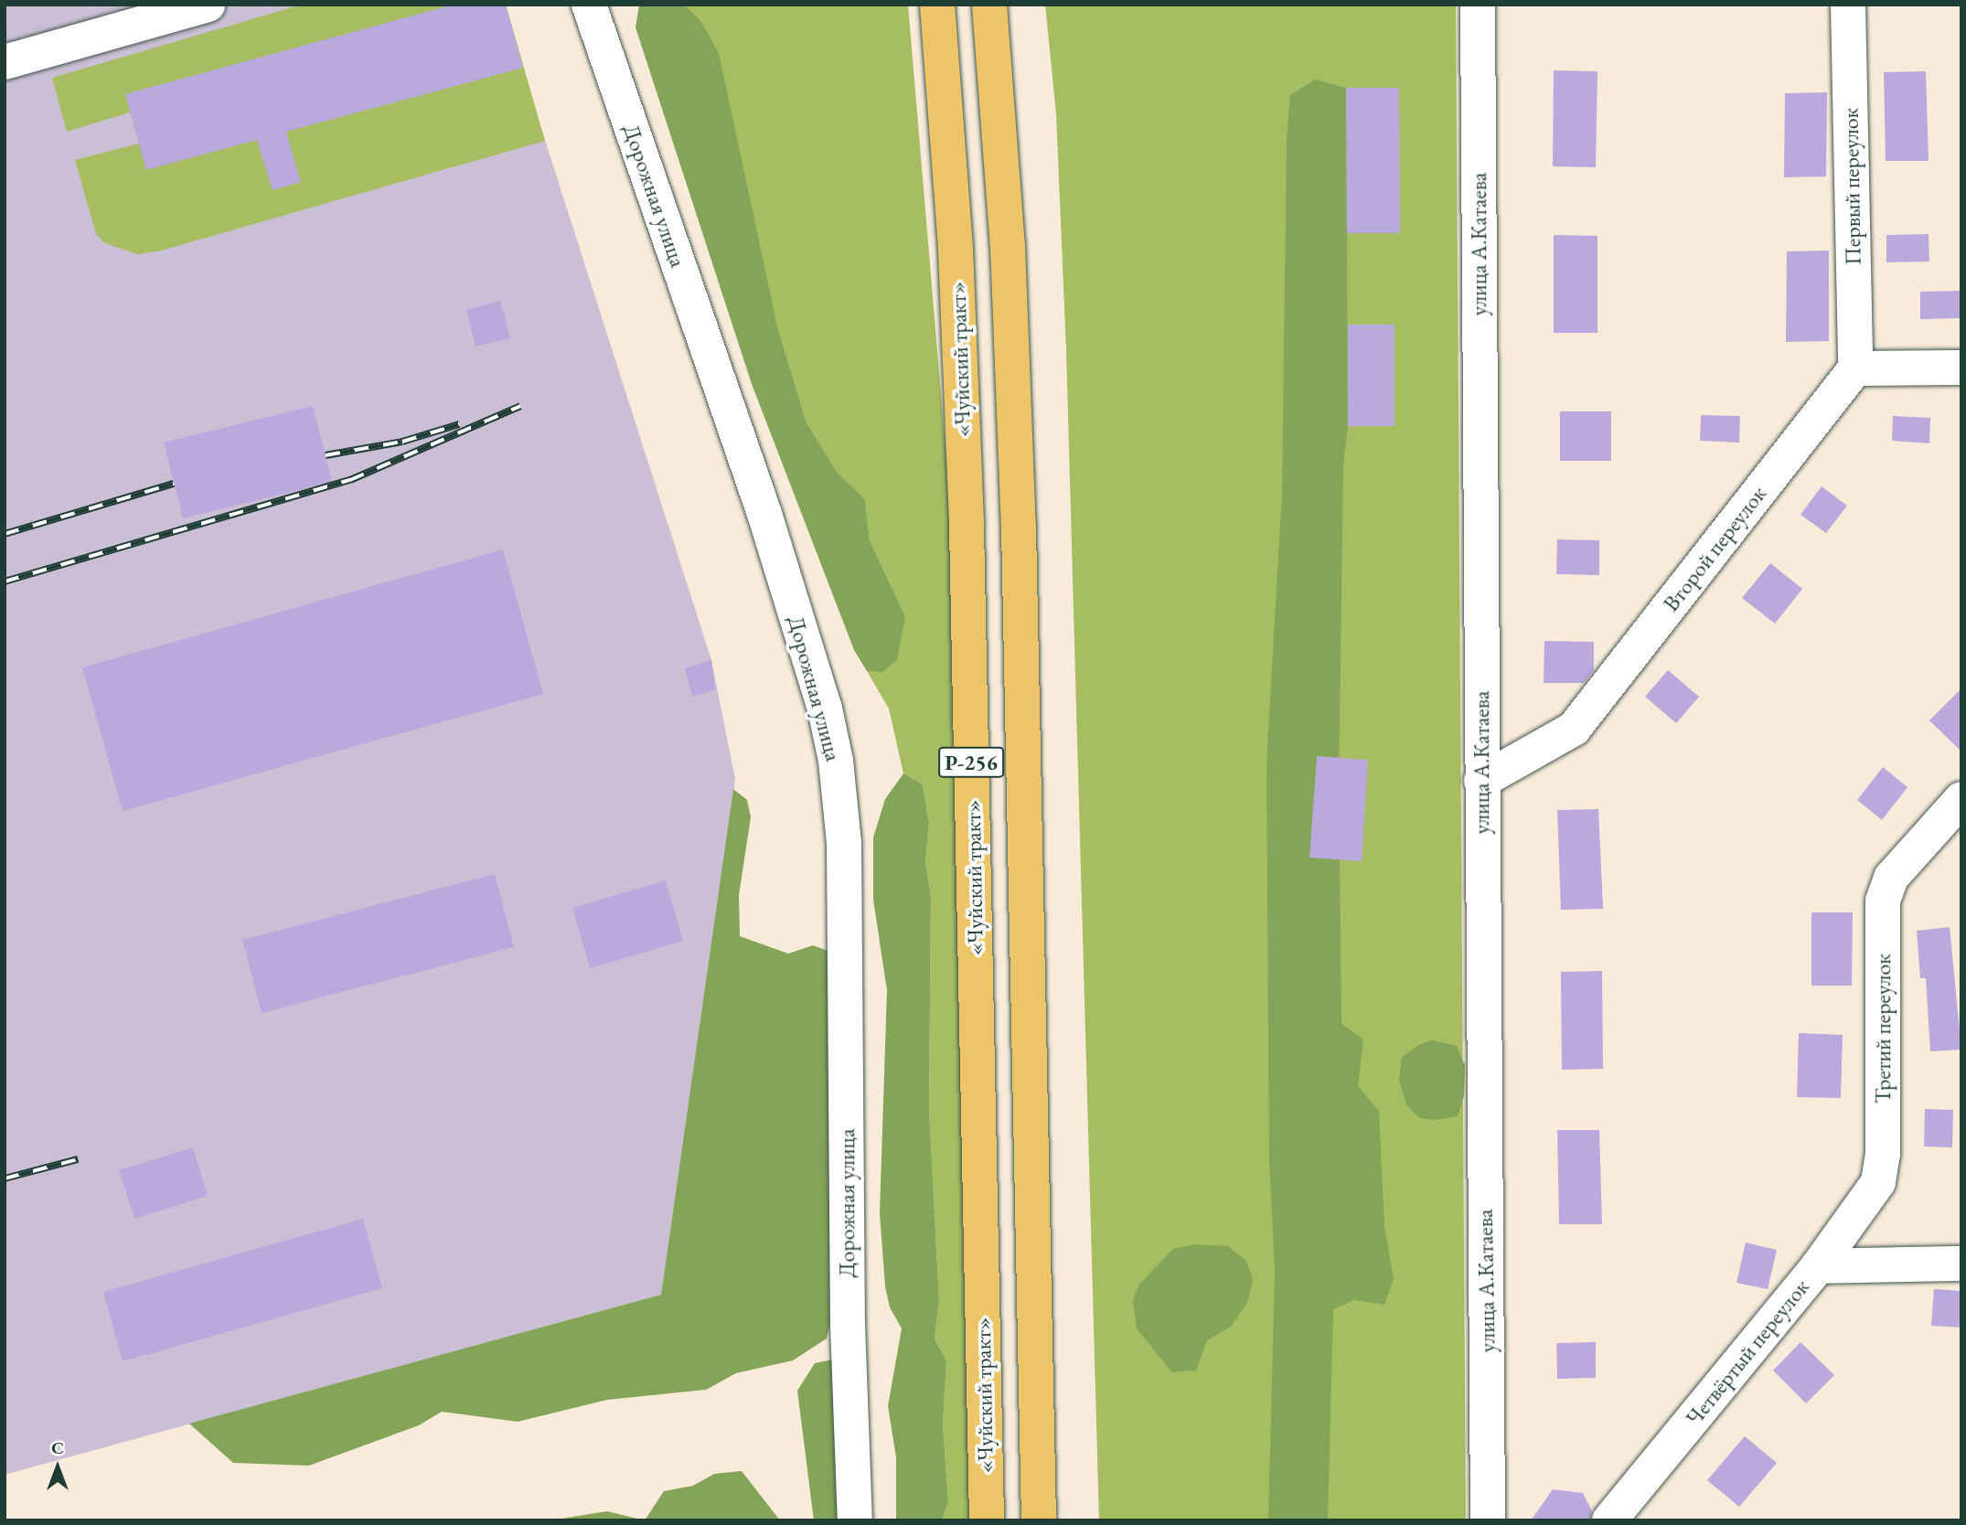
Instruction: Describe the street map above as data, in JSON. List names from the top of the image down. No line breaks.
{"streets":{"highway":["«Чуйский тракт»","Р-256"],"street":["Первый переулок","Дорожная улица","улица А.Катаева","Второй переулок","Третий переулок","Четвёртый переулок"]},"crossings":[["Первый переулок","Второй переулок"],["улица А.Катаева","Второй переулок"],["Третий переулок","Четвёртый переулок"]],"north":"top"}
